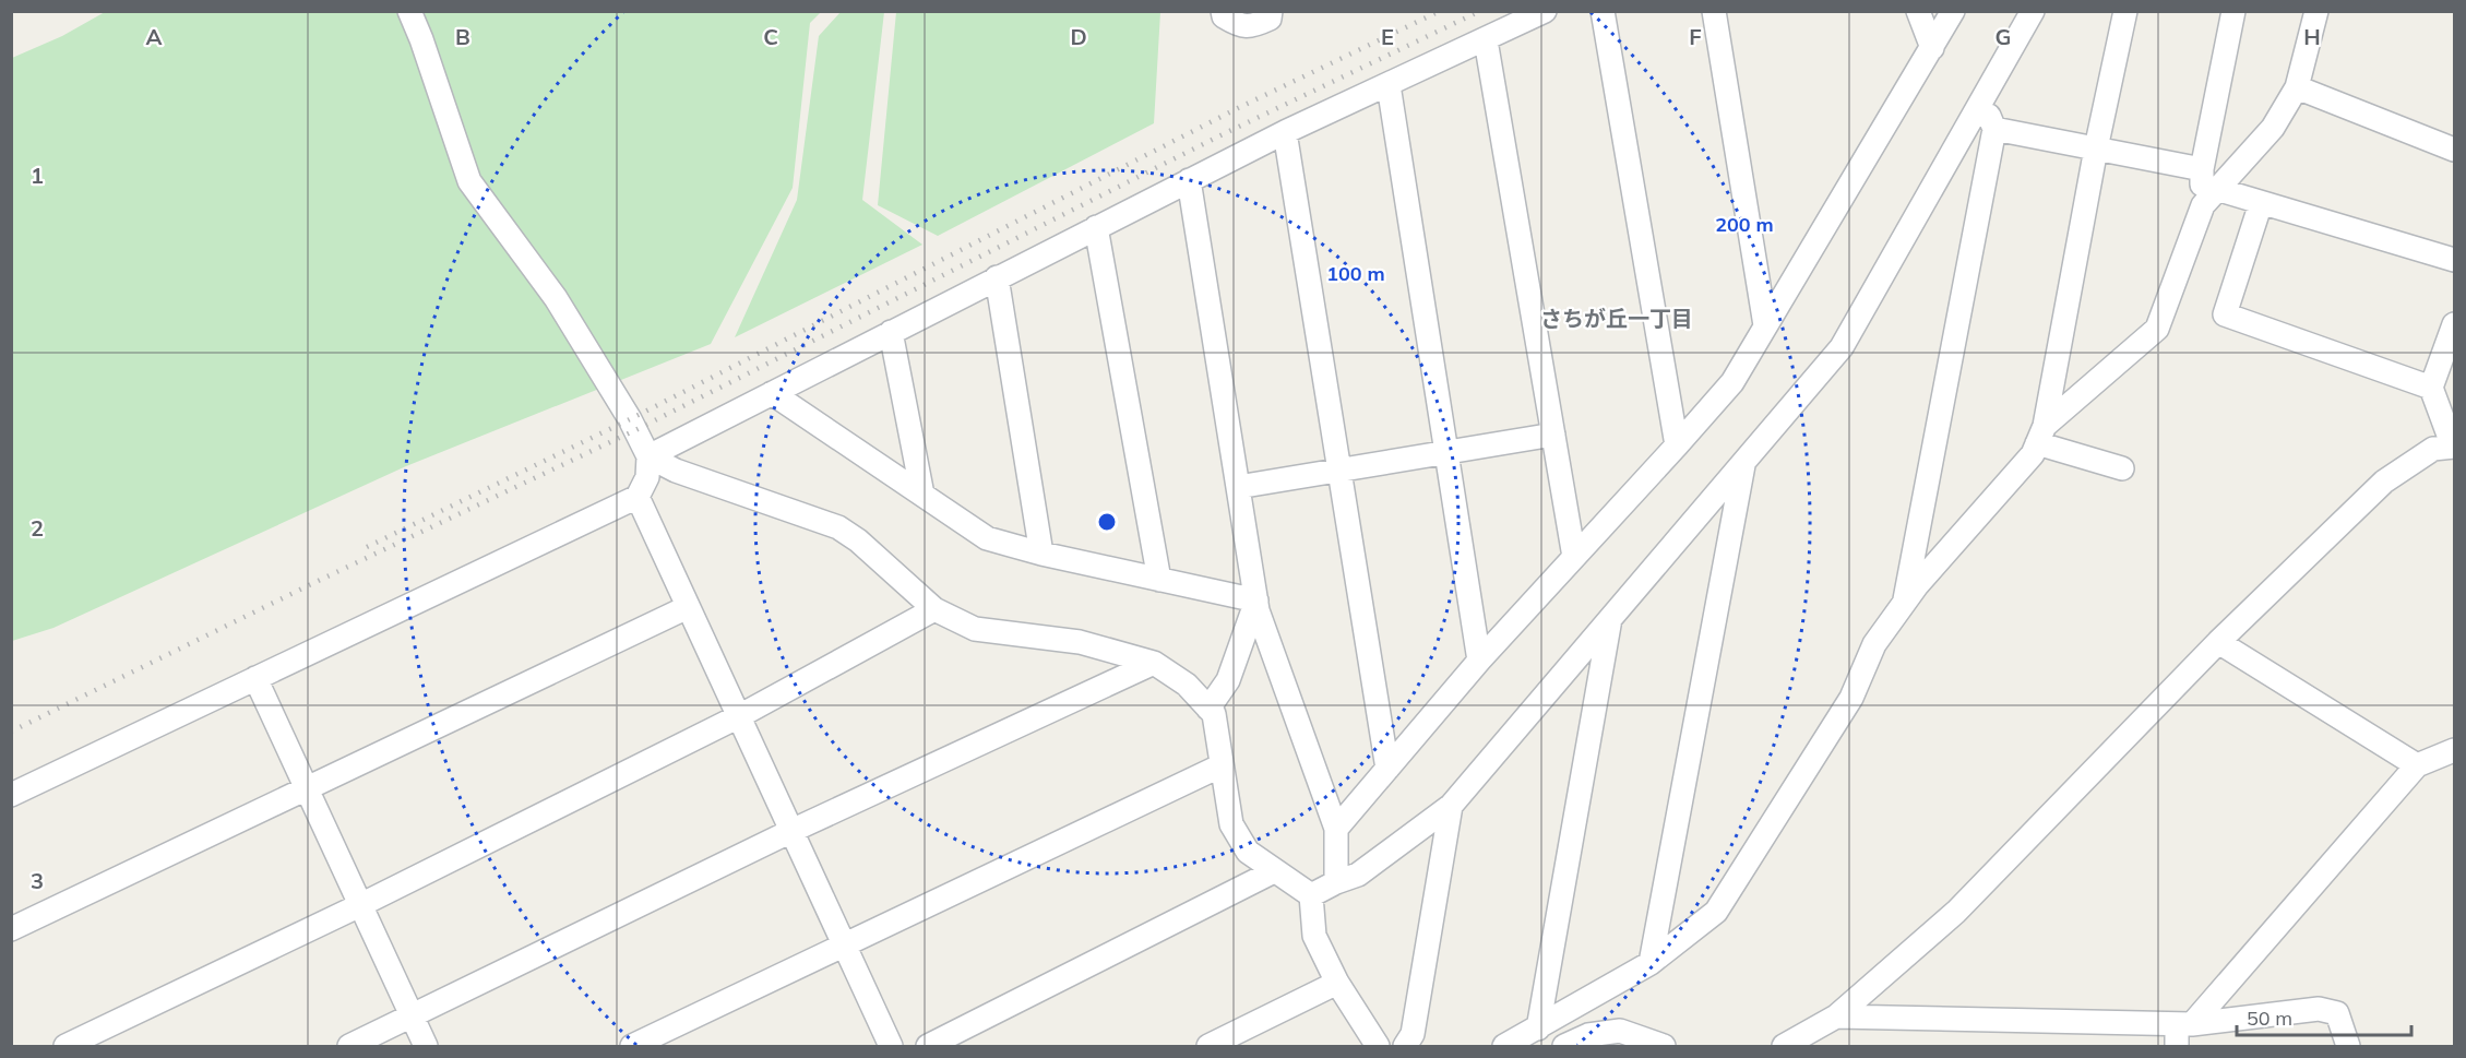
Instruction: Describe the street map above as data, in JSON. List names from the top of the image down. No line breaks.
{"districts":["さちが丘一丁目"],"scale_bar":"50 m","grid":{"columns":["A","B","C","D","E","F","G","H"],"rows":["1","2","3"]},"rings":["200 m","100 m"]}
